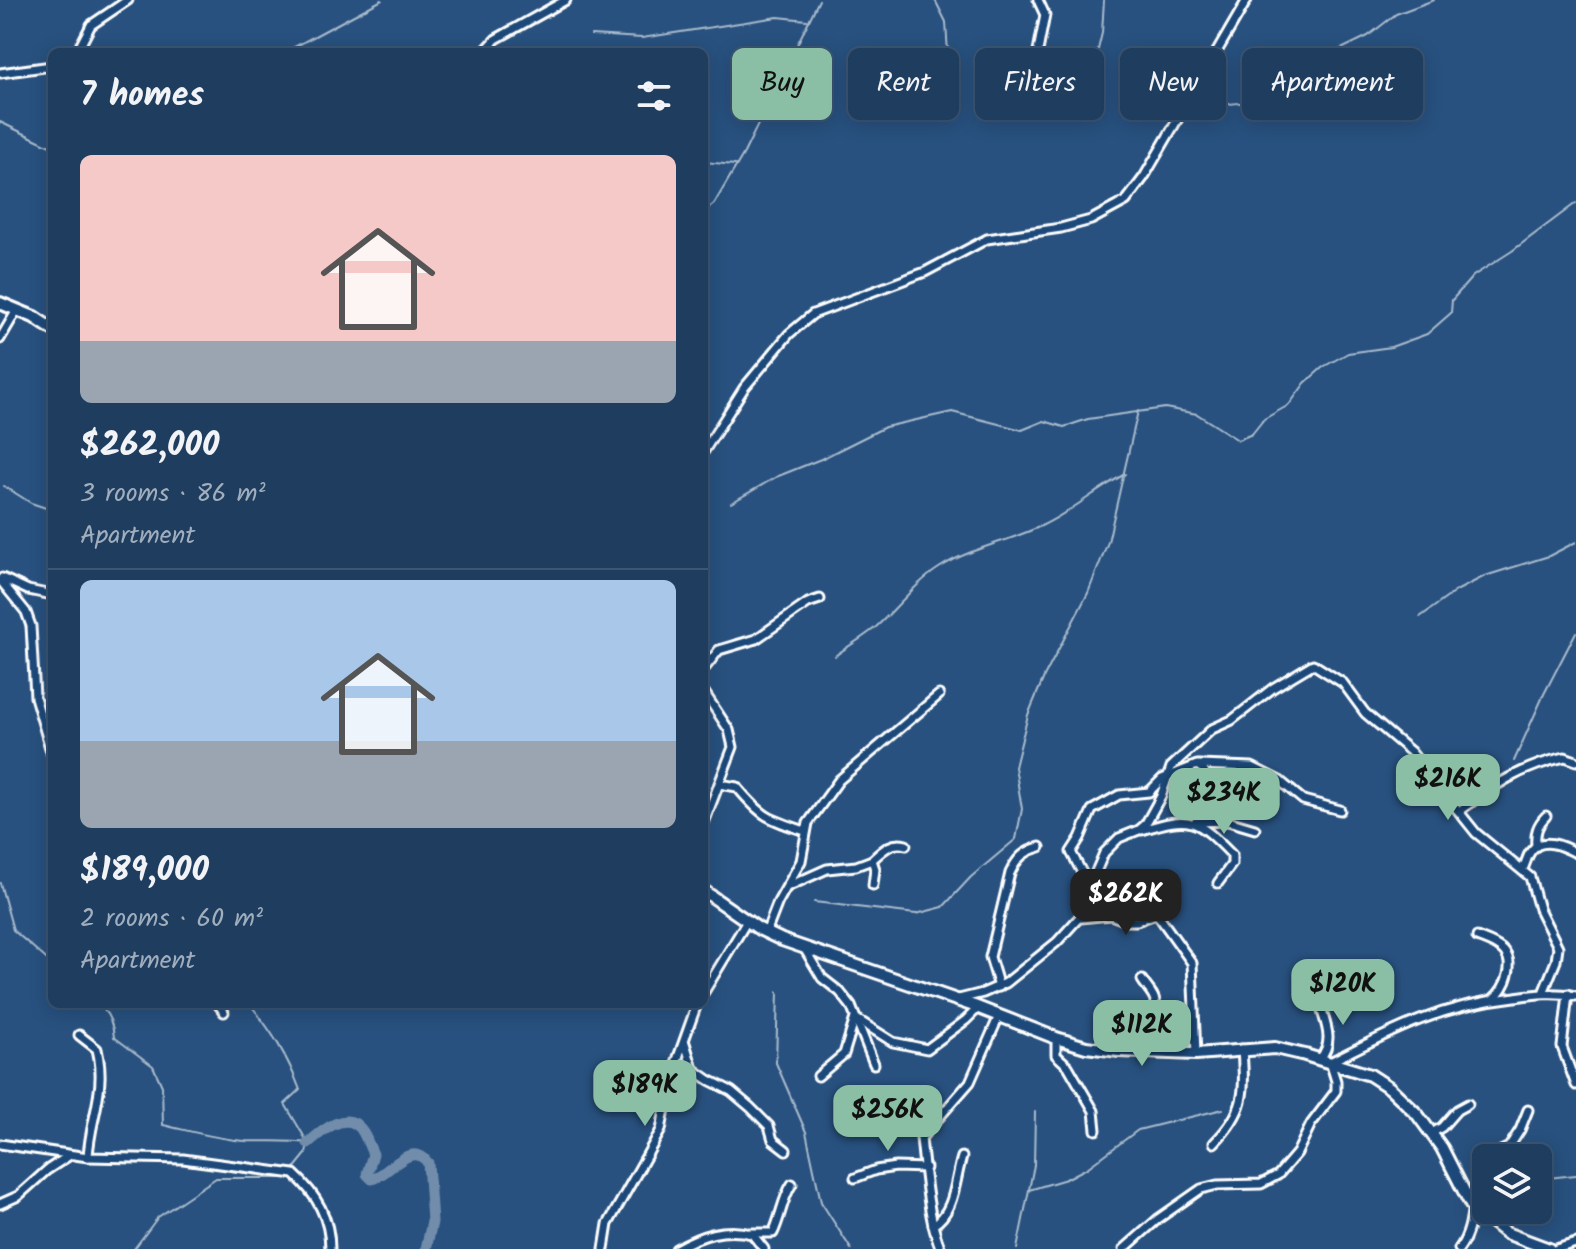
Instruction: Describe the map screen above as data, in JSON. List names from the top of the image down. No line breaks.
{"page":{"chip":["Buy","Rent","Filters","New","Apartment"],"heading":"7 homes","list":[{"name":"$262,000","note":"3 rooms · 86 m² · Apartment"},{"name":"$189,000","note":"2 rooms · 60 m² · Apartment"}],"price":["$216K","$234K","$262K","$120K","$112K","$189K","$256K"]}}
